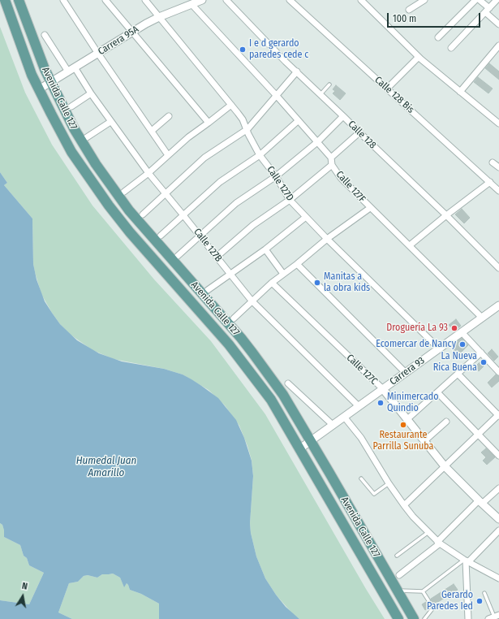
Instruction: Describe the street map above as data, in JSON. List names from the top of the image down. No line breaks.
{"streets":{"main road":["Avenida Calle 127"],"street":["Carrera 95A","Calle 128 Bis","Calle 128","Calle 127D","Calle 127F","Calle 127B","Calle 127C","Carrera 93"]},"crossings":[["Carrera 95A","Avenida Calle 127"],["Carrera 95A","Calle 127D"],["Carrera 95A","Calle 127B"],["Avenida Calle 127","Carrera 93"],["Calle 127D","Carrera 93"],["Calle 127F","Carrera 93"],["Calle 127B","Carrera 93"],["Calle 127C","Carrera 93"]],"water":["Humedal Juan Amarillo"],"places":["I e d gerardo paredes cede c","Manitas a la obra kids","Droguería La 93","Ecomercar de Nancy","La Nueva Rica Buena","Minimercado Quindio","Restaurante Parrilla Sunuba","Gerardo Paredes Ied"],"scale_bar":"100 m","north":"top"}
